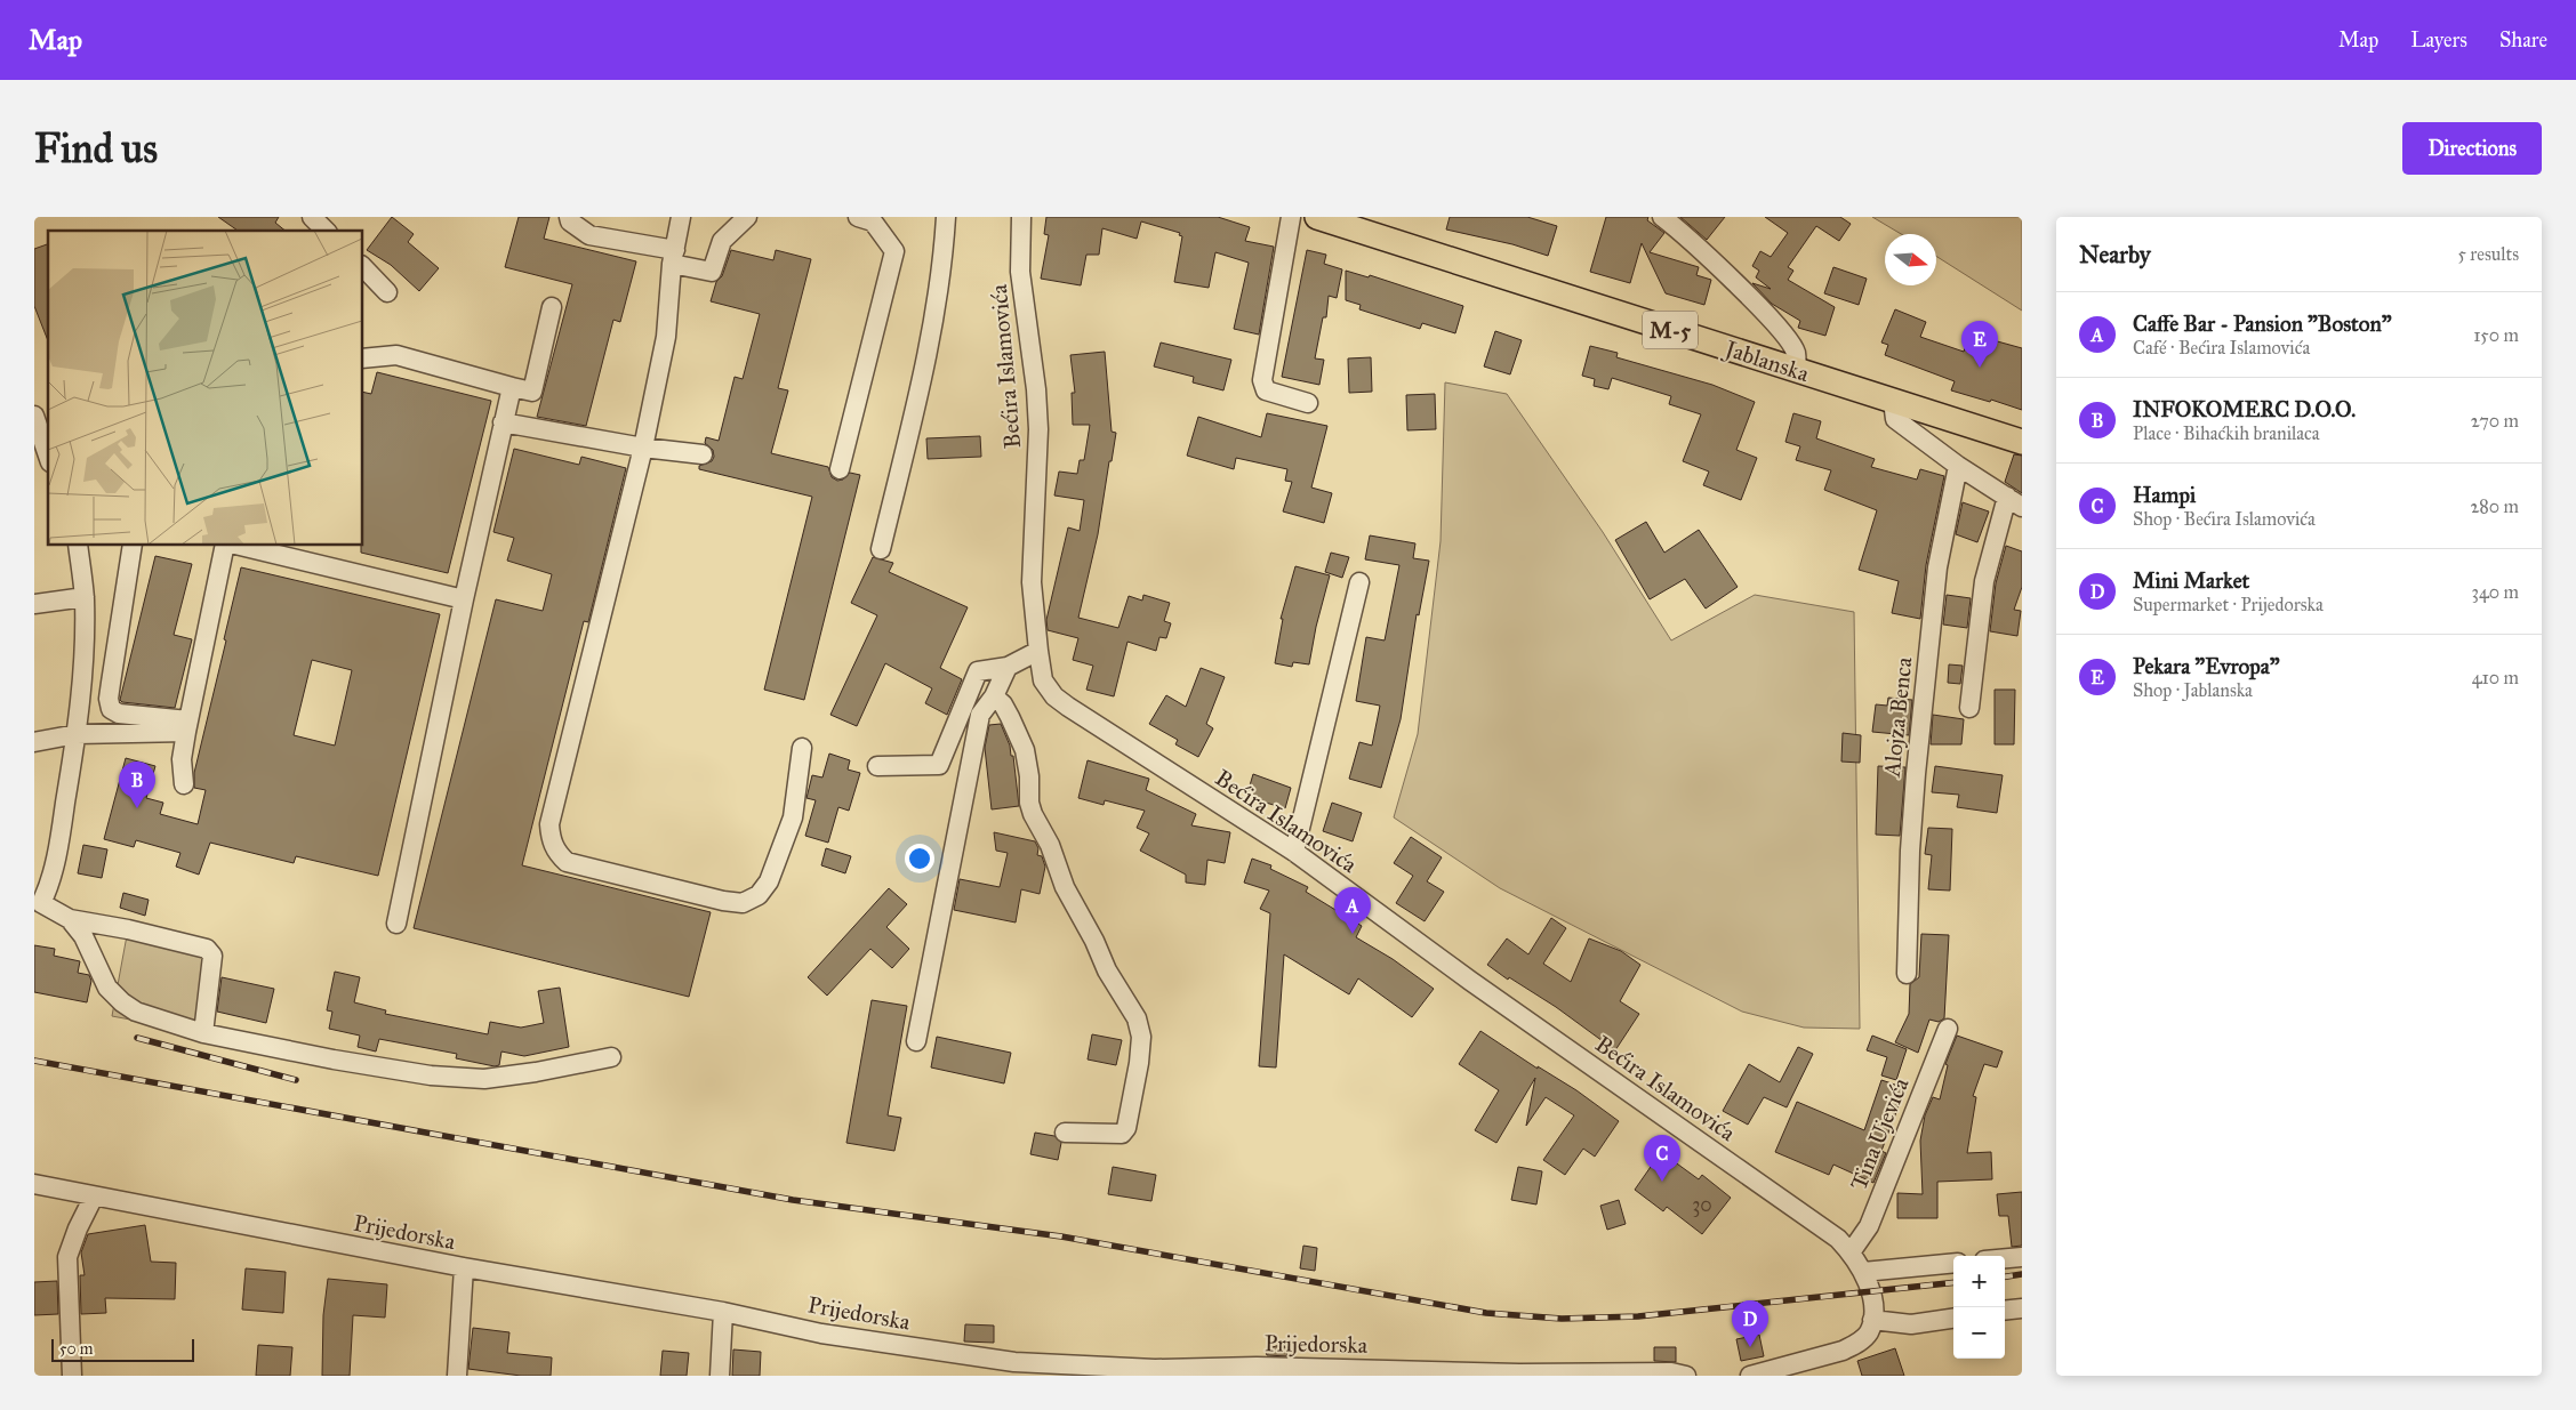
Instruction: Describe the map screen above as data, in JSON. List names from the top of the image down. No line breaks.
{"streets":{"main road":["M-5","Jablanska"],"street":["Bećira Islamovića","Alojza Benca","Tina Ujevića","Prijedorska"]},"crossings":[["Bećira Islamovića","Tina Ujevića"]],"house_numbers":["30"],"scale_bar":"50 m","north":"right","page":{"header":"Map","nav":["Map","Layers","Share"],"buttons":"Directions","title":"Find us","heading":["Nearby","5 results"],"list":[{"mark":"A","name":"Caffe Bar - Pansion \"Boston\"","note":"Café · Bećira Islamovića","value":"150 m"},{"mark":"B","name":"INFOKOMERC D.O.O.","note":"Place · Bihaćkih branilaca","value":"270 m"},{"mark":"C","name":"Hampi","note":"Shop · Bećira Islamovića","value":"280 m"},{"mark":"D","name":"Mini Market","note":"Supermarket · Prijedorska","value":"340 m"},{"mark":"E","name":"Pekara \"Evropa\"","note":"Shop · Jablanska","value":"410 m"}],"pins":["E","B","A","C","D"],"map_buttons":["+","−"],"scale":"50 m"}}
